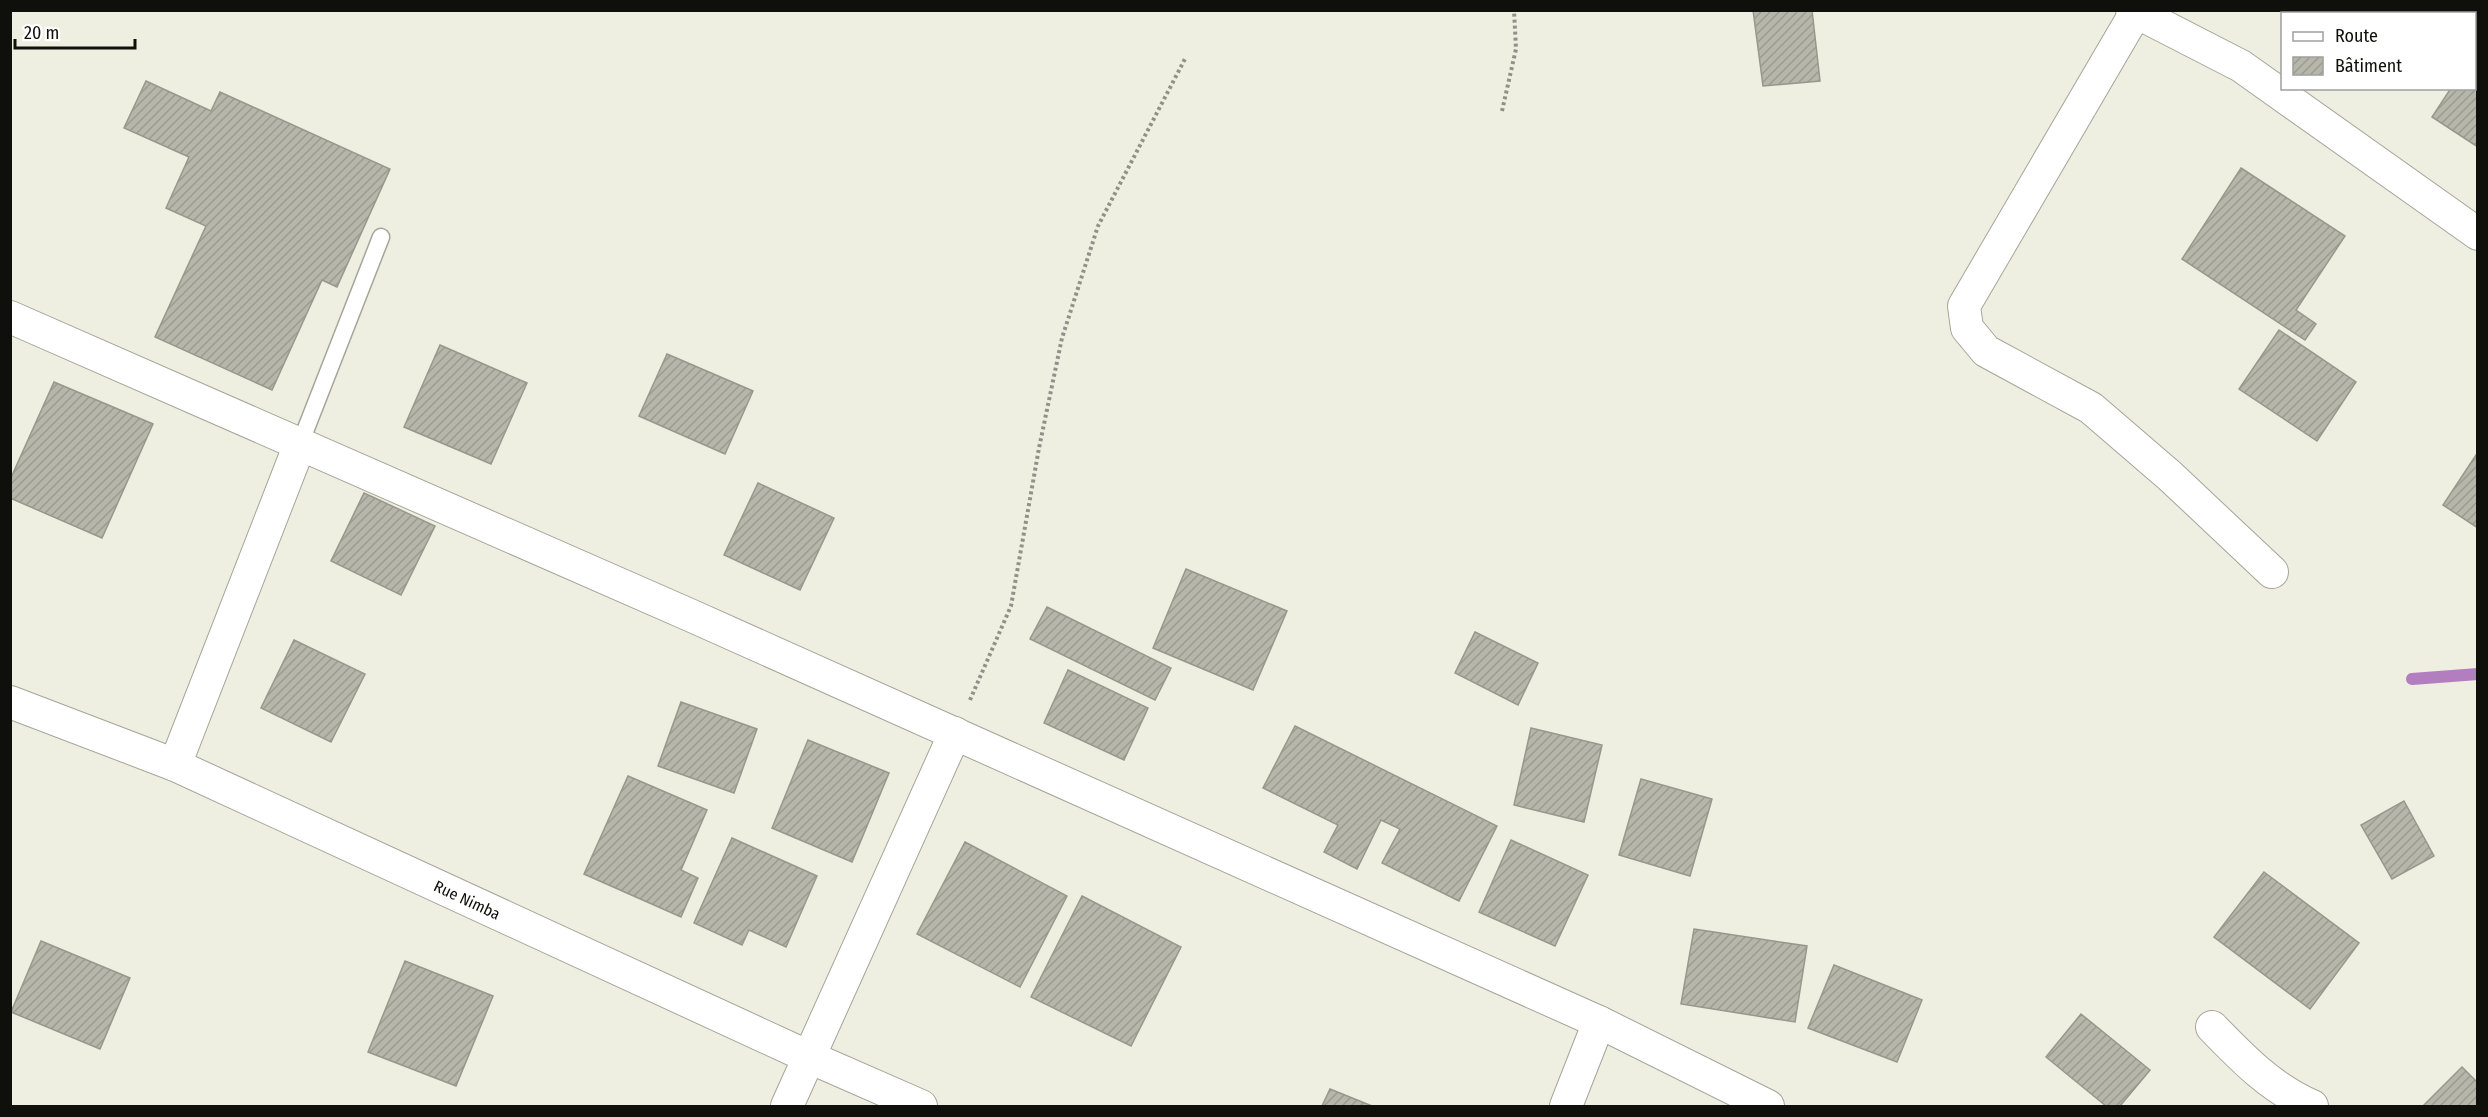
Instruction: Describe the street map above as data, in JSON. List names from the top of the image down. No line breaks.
{"streets":{"street":["Rue Nimba"]},"legend":["Route","Bâtiment"],"scale_bar":"20 m"}
